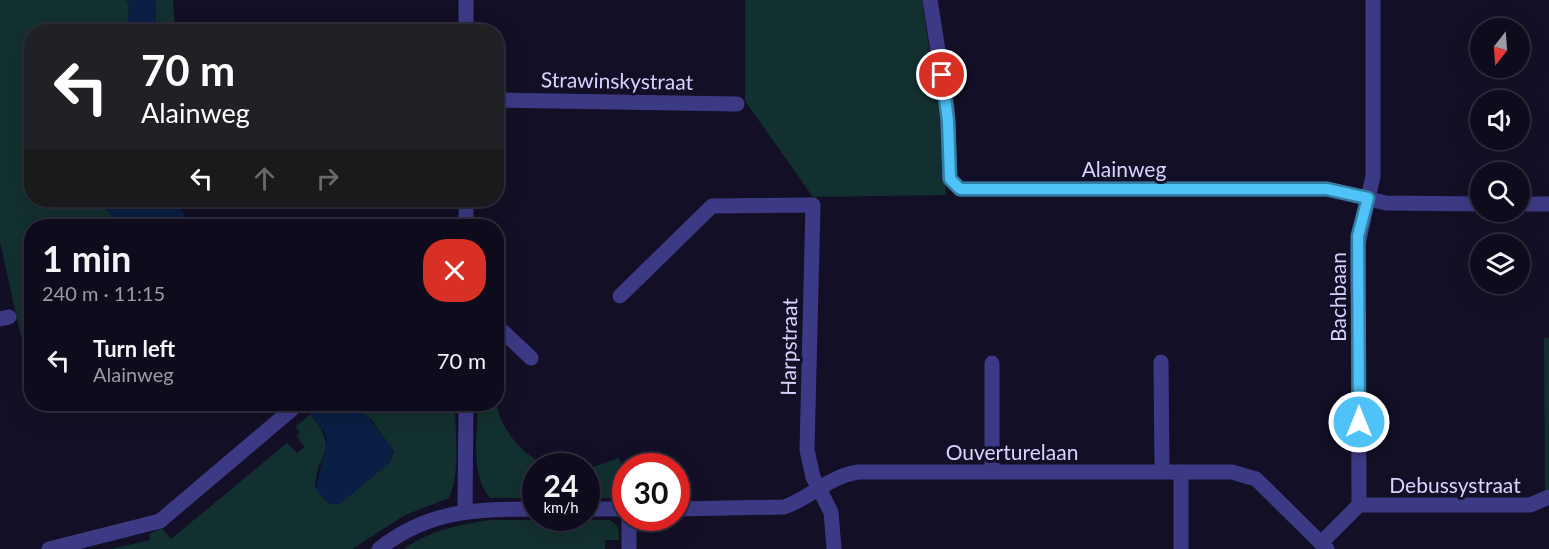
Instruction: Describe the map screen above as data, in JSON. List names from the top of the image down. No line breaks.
{"streets":{"street":["Strawinskystraat","Alainweg","Bachbaan","Harpstraat","Ouverturelaan","Debussystraat"]},"crossings":[["Alainweg","Bachbaan"],["Bachbaan","Debussystraat"],["Harpstraat","Ouverturelaan"]],"north":"bottom","page":{"turn":["70 m","Alainweg"],"heading":["1 min","240 m · 11:15"],"list":[{"name":"Turn left","note":"Alainweg","value":"70 m"}],"speed":"24 km/h","limit":"30"}}
